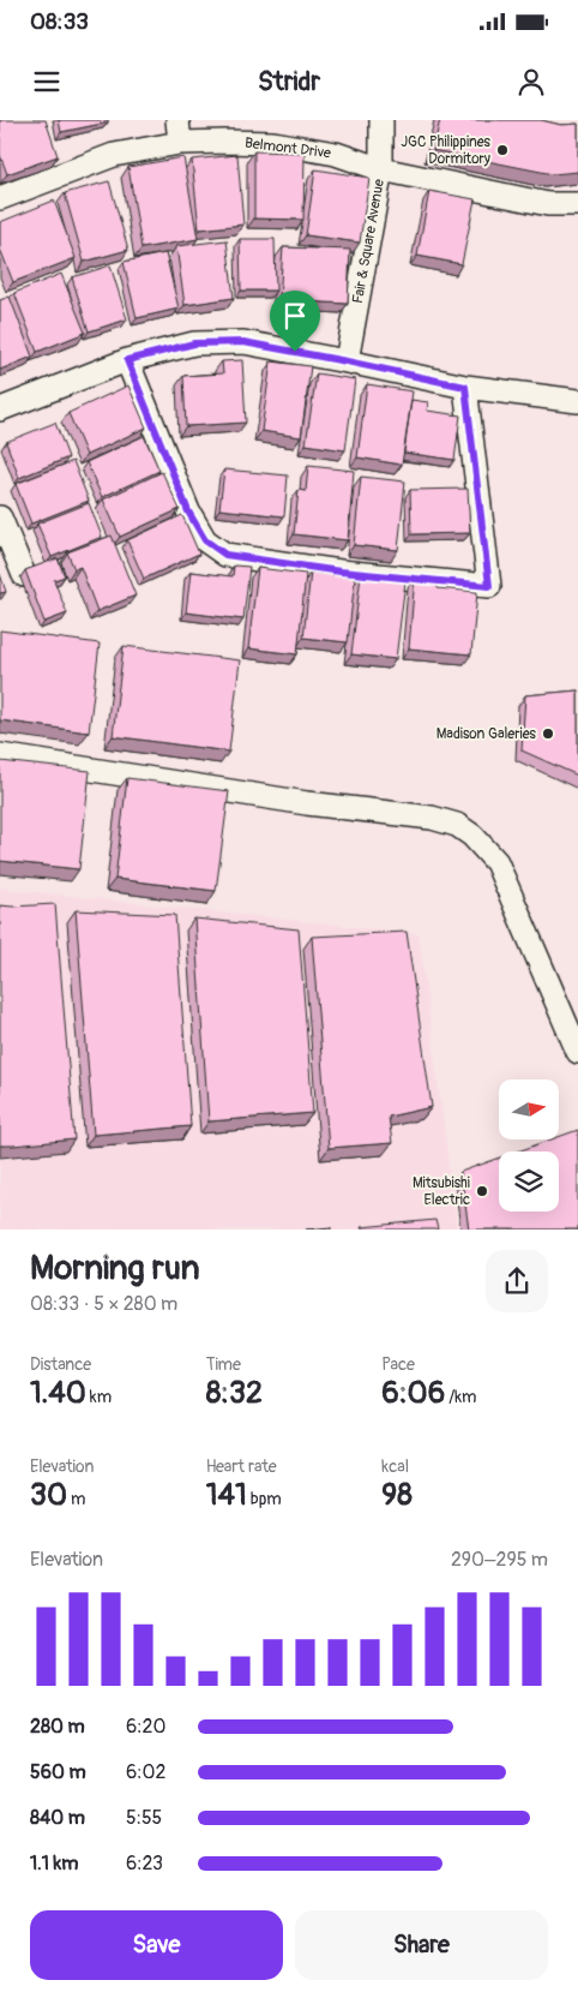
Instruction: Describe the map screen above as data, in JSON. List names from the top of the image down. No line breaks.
{"streets":{"street":["Belmont Drive","Fair & Square Avenue"]},"crossings":[["Belmont Drive","Fair & Square Avenue"]],"places":["JGC Philippines Dormitory","Madison Galeries","Mitsubishi Electric"],"north":"right","page":{"status":"08:33","header":"Stridr","heading":["Morning run","08:33 · 5 × 280 m"],"stats":[["Distance","1.40 km"],["Time","8:32"],["Pace","6:06 /km"],["Elevation","30 m"],["Heart rate","141 bpm"],["kcal","98"]],"chart":["Elevation","290–295 m"],"list":[{"name":"280 m","note":"6:20"},{"name":"560 m","note":"6:02"},{"name":"840 m","note":"5:55"},{"name":"1.1 km","note":"6:23"}],"buttons":["Save","Share"]}}
